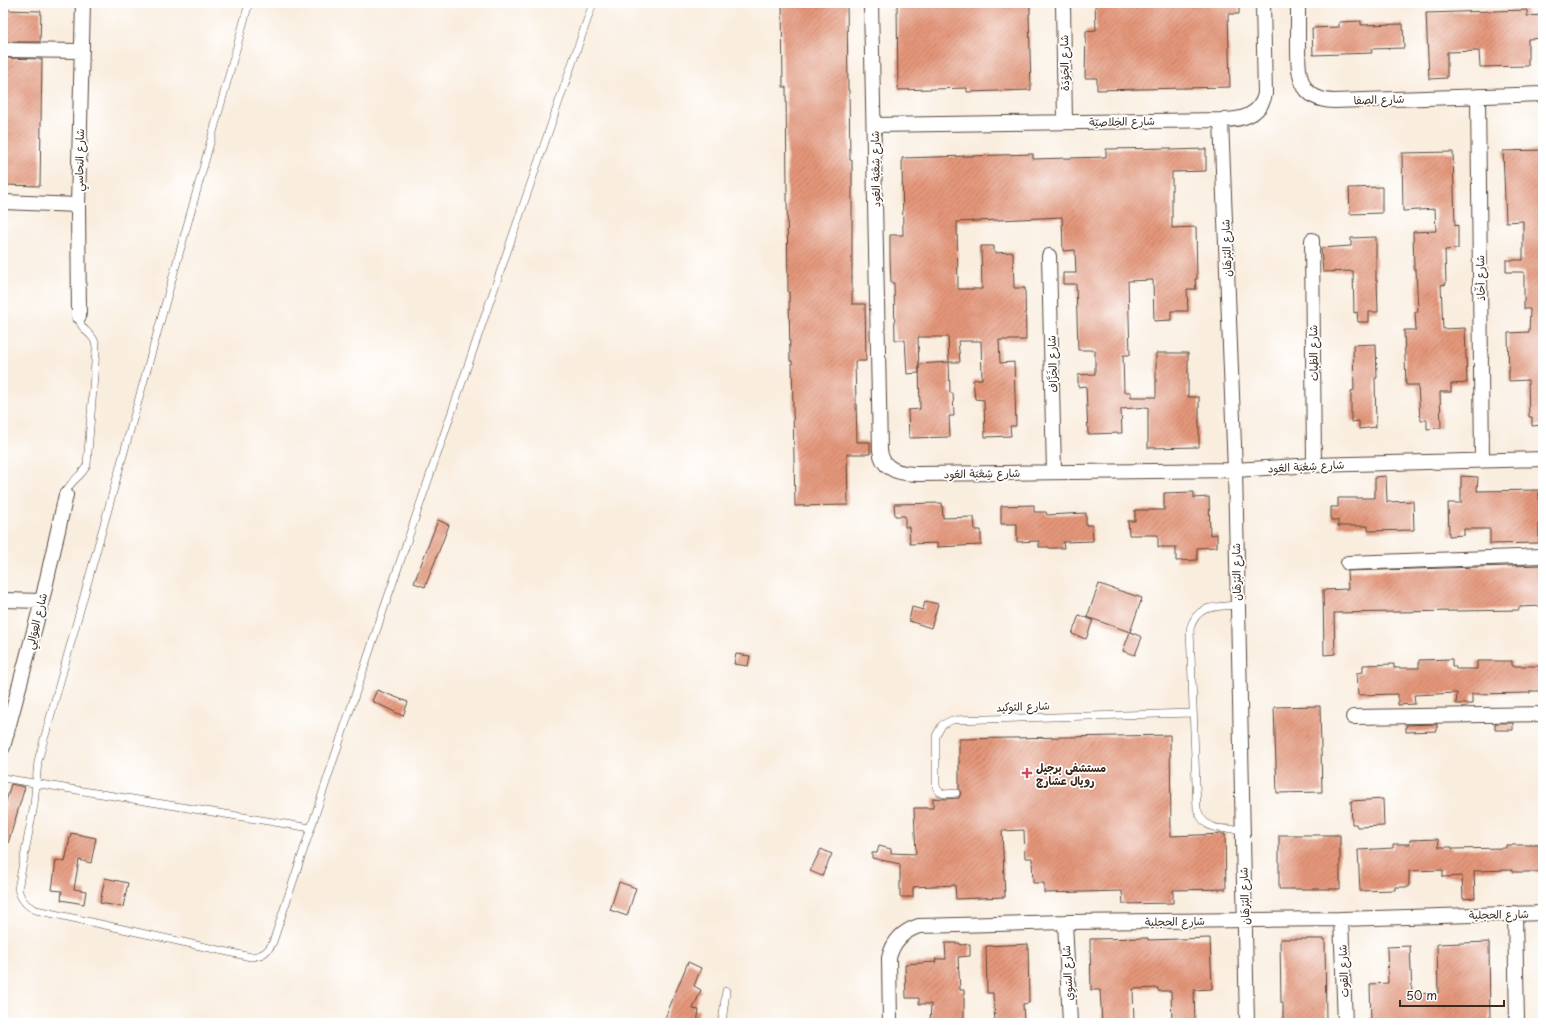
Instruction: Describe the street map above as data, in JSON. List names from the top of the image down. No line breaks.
{"streets":{"street":["شارع الجَوْدَة","شارع الصفا","شارع الخِلاصيّة","شارع النحاسي","شارع شِعْبَة العُود","شارع البُرْهَان","شارع أخّاذ","شارع الظبات","شارع الخَزَّاف","شارع العِوَالِي","شارع الحجلية","شارع القوت","شارع السَوِي"],"lane":["شارع التوكيد"]},"crossings":[["شارع الجَوْدَة","شارع الخِلاصيّة"],["شارع الصفا","شارع أخّاذ"],["شارع الخِلاصيّة","شارع شِعْبَة العُود"],["شارع الخِلاصيّة","شارع البُرْهَان"],["شارع شِعْبَة العُود","شارع البُرْهَان"],["شارع شِعْبَة العُود","شارع أخّاذ"],["شارع شِعْبَة العُود","شارع الظبات"],["شارع شِعْبَة العُود","شارع الخَزَّاف"],["شارع البُرْهَان","شارع الحجلية"],["شارع الحجلية","شارع القوت"],["شارع الحجلية","شارع السَوِي"]],"places":{"health":["مستشفى برجيل رويال عشارج"]},"scale_bar":"50 m"}
